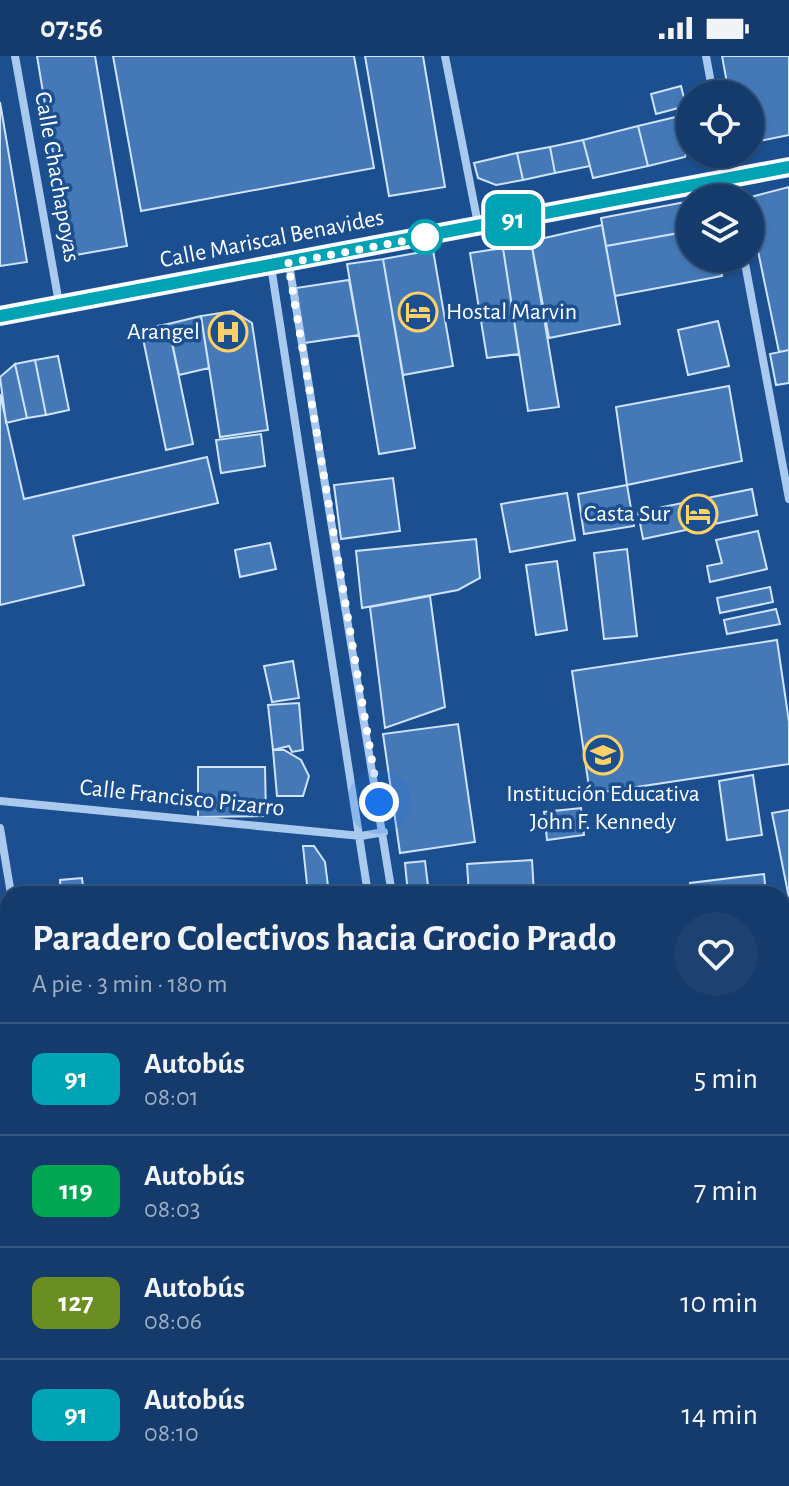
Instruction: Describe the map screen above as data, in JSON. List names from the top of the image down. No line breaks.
{"streets":{"main road":["Calle Mariscal Benavides"],"street":["Calle Chachapoyas","Calle Francisco Pizarro"]},"crossings":[["Calle Chachapoyas","Calle Mariscal Benavides"]],"places":{"hotel":["Hostal Marvin","Casta Sur"],"hospital":["Arangel"],"school or university":["Institución Educativa John F. Kennedy"]},"lines":["bus line 91"],"page":{"status":"07:56","on_map":"91","heading":["Paradero Colectivos hacia Grocio Prado","A pie · 3 min · 180 m"],"list":[{"mark":"91","name":"Autobús","note":"08:01","value":"5 min"},{"mark":"119","name":"Autobús","note":"08:03","value":"7 min"},{"mark":"127","name":"Autobús","note":"08:06","value":"10 min"},{"mark":"91","name":"Autobús","note":"08:10","value":"14 min"}]}}
